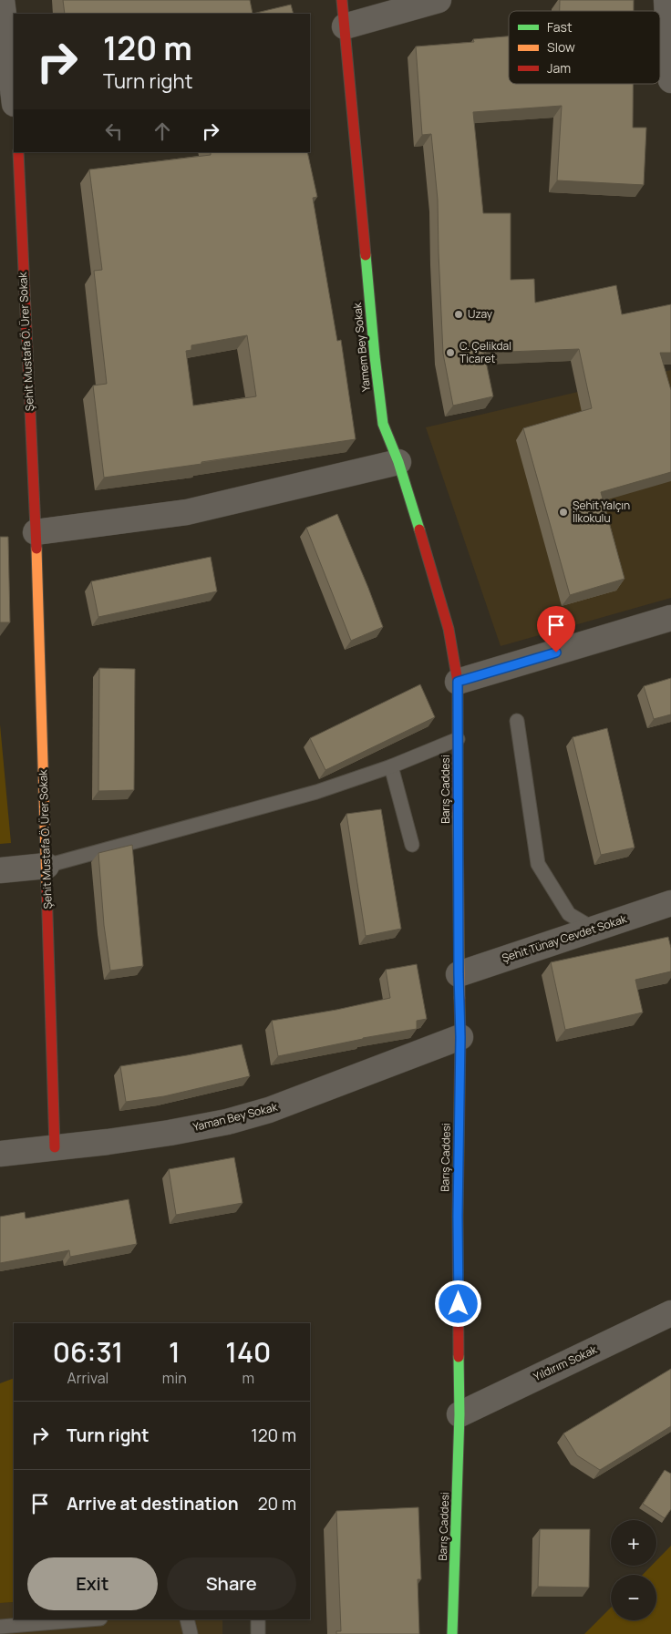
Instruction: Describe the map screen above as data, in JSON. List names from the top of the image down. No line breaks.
{"streets":{"street":["Şehit Mustafa Ö. Ürer Sokak","Yamem Bey Sokak","Barış Caddesi","Şehit Tünay Cevdet Sokak","Yaman Bey Sokak","Yıldırım Sokak"]},"crossings":[["Şehit Mustafa Ö. Ürer Sokak","Yaman Bey Sokak"],["Yamem Bey Sokak","Barış Caddesi"],["Barış Caddesi","Şehit Tünay Cevdet Sokak"],["Barış Caddesi","Yaman Bey Sokak"],["Barış Caddesi","Yıldırım Sokak"]],"places":["Uzay","C. Çelikdal Ticaret","Şehit Yalçın İlkokulu"],"legend":["Fast","Slow","Jam"],"page":{"turn":["120 m","Turn right"],"eta":["06:31","Arrival","1","min","140","m"],"list":[{"name":"Turn right","value":"120 m"},{"name":"Arrive at destination","value":"20 m"}],"map_buttons":["+","−"],"buttons":["Exit","Share"]}}
